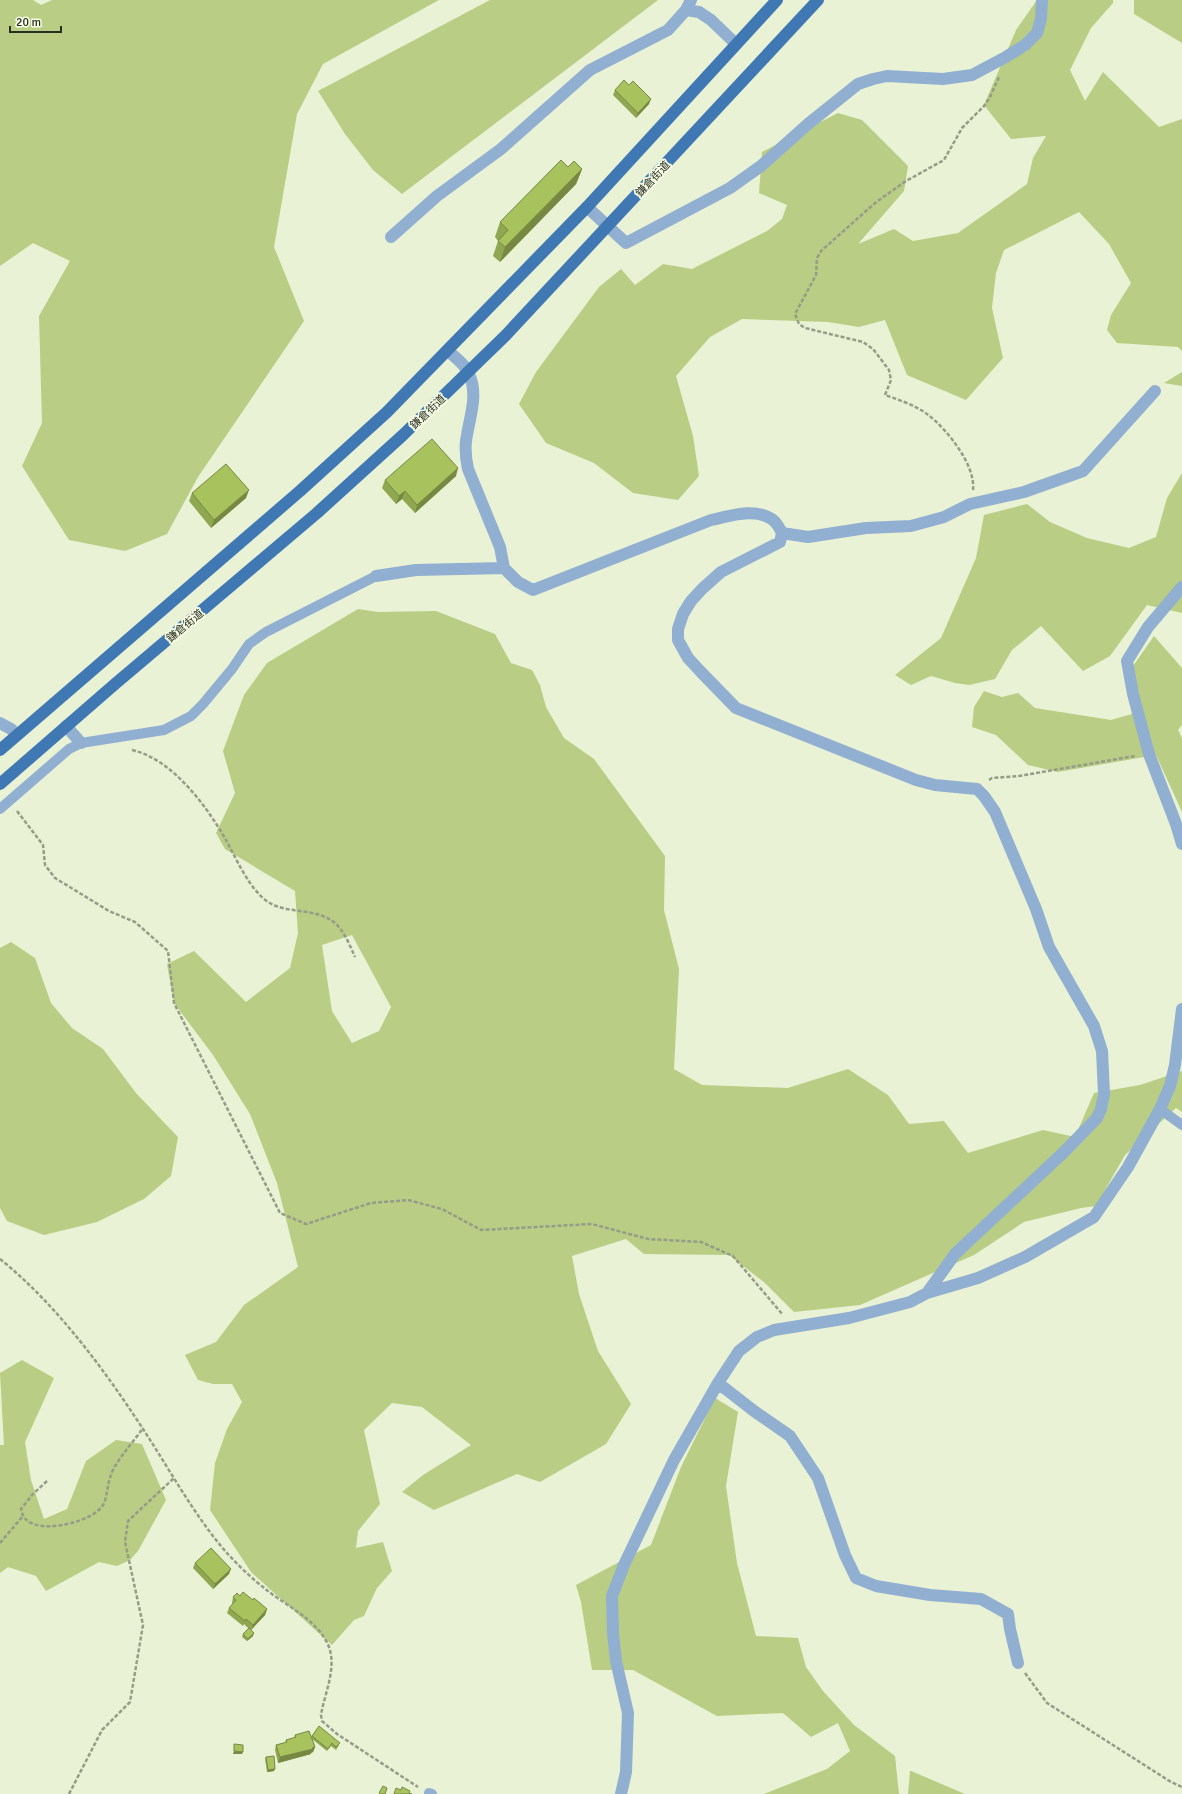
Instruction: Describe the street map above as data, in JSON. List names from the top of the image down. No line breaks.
{"streets":{"main road":["鎌倉街道"]},"scale_bar":"20 m"}
